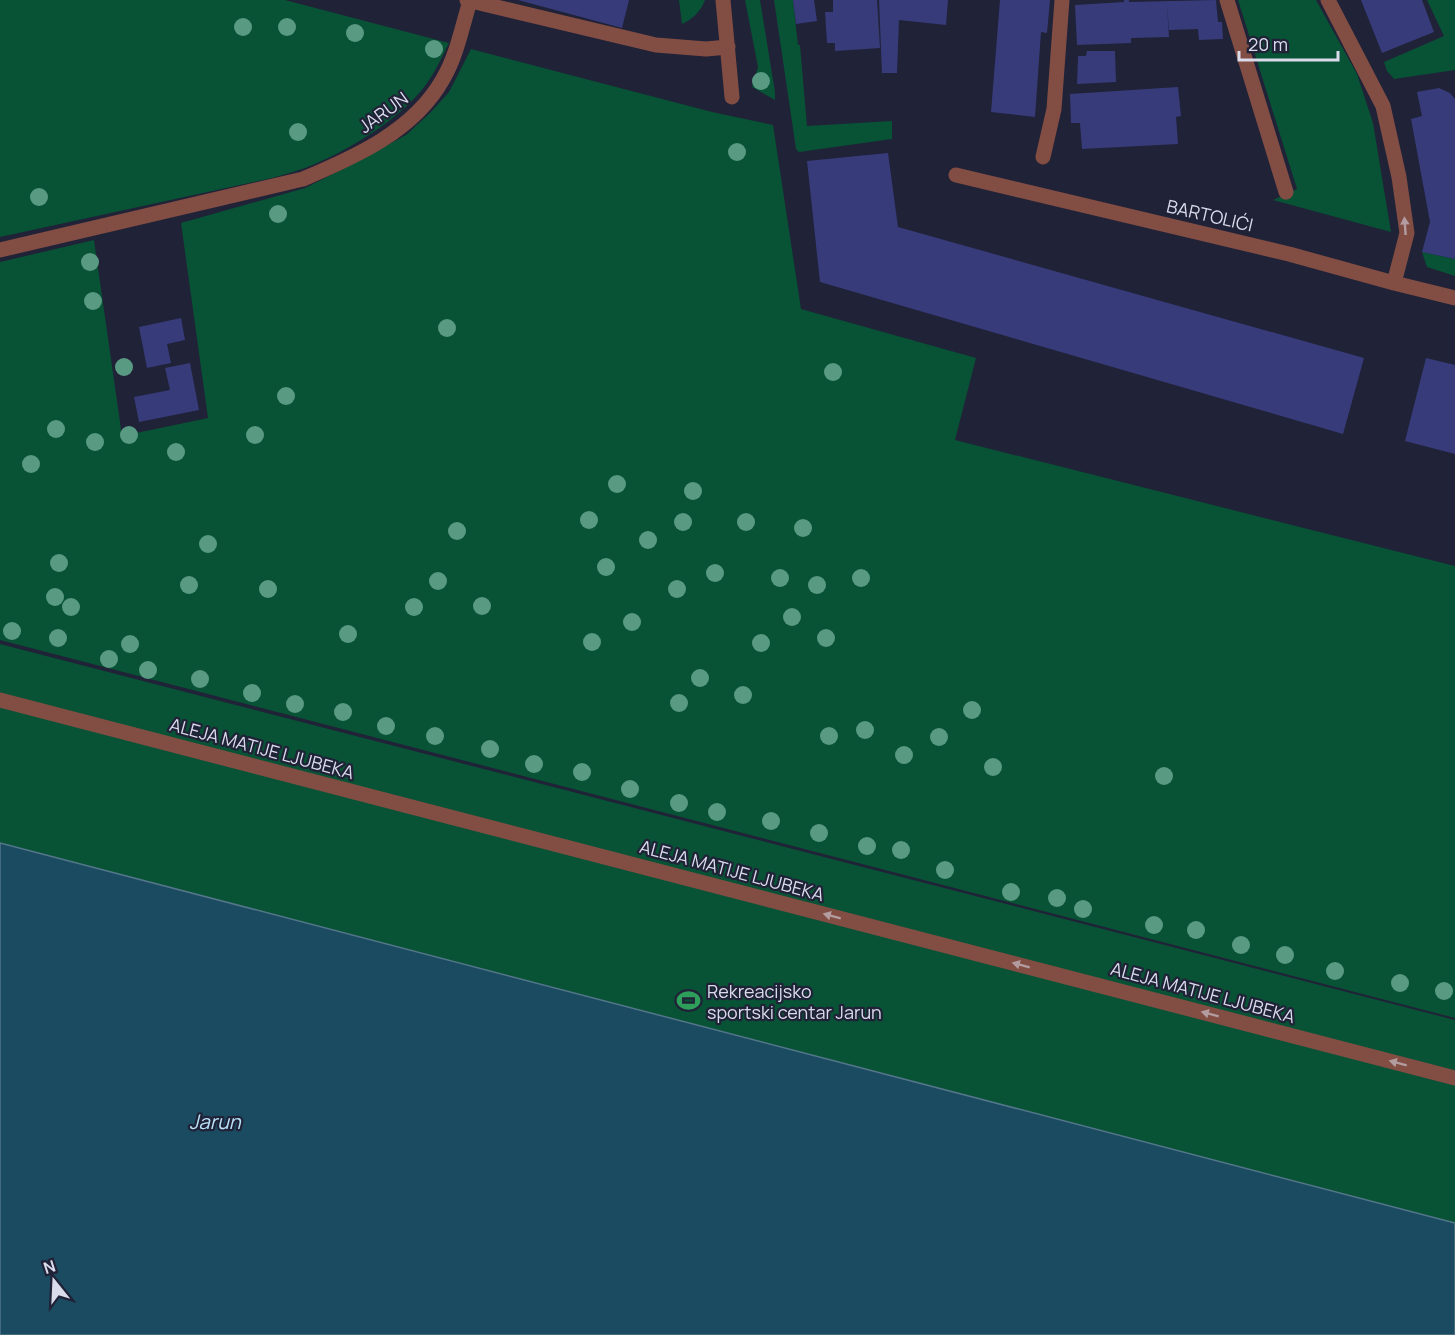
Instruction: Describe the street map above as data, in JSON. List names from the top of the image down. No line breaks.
{"streets":{"street":["JARUN","BARTOLIĆI","ALEJA MATIJE LJUBEKA"]},"one_way":["ALEJA MATIJE LJUBEKA"],"water":["Jarun"],"places":{"sports":["Rekreacijsko sportski centar Jarun"]},"scale_bar":"20 m","north":"top"}
